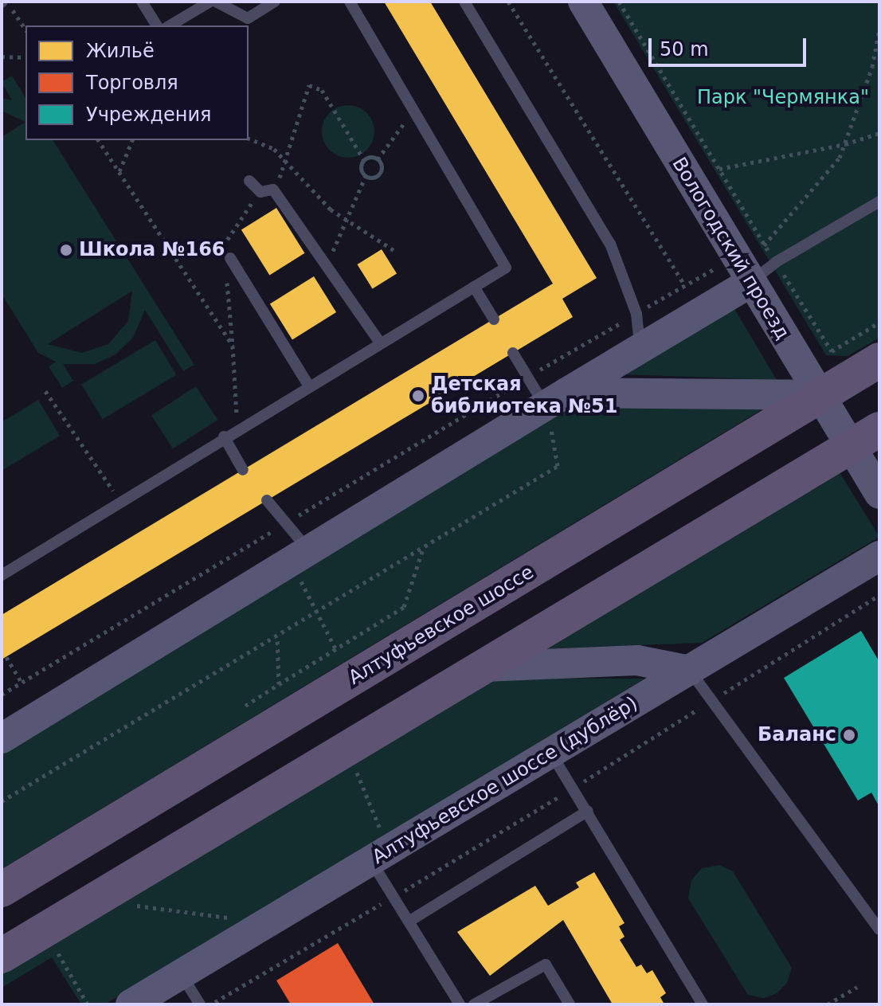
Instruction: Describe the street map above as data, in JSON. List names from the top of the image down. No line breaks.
{"streets":{"main road":["Алтуфьевское шоссе"],"street":["Вологодский проезд","Алтуфьевское шоссе (дублёр)"]},"crossings":[["Вологодский проезд","Алтуфьевское шоссе"]],"parks":["Парк \"Чермянка\""],"places":["Школа №166","Детская библиотека №51","Баланс"],"legend":["Жильё","Торговля","Учреждения"],"scale_bar":"50 m"}
